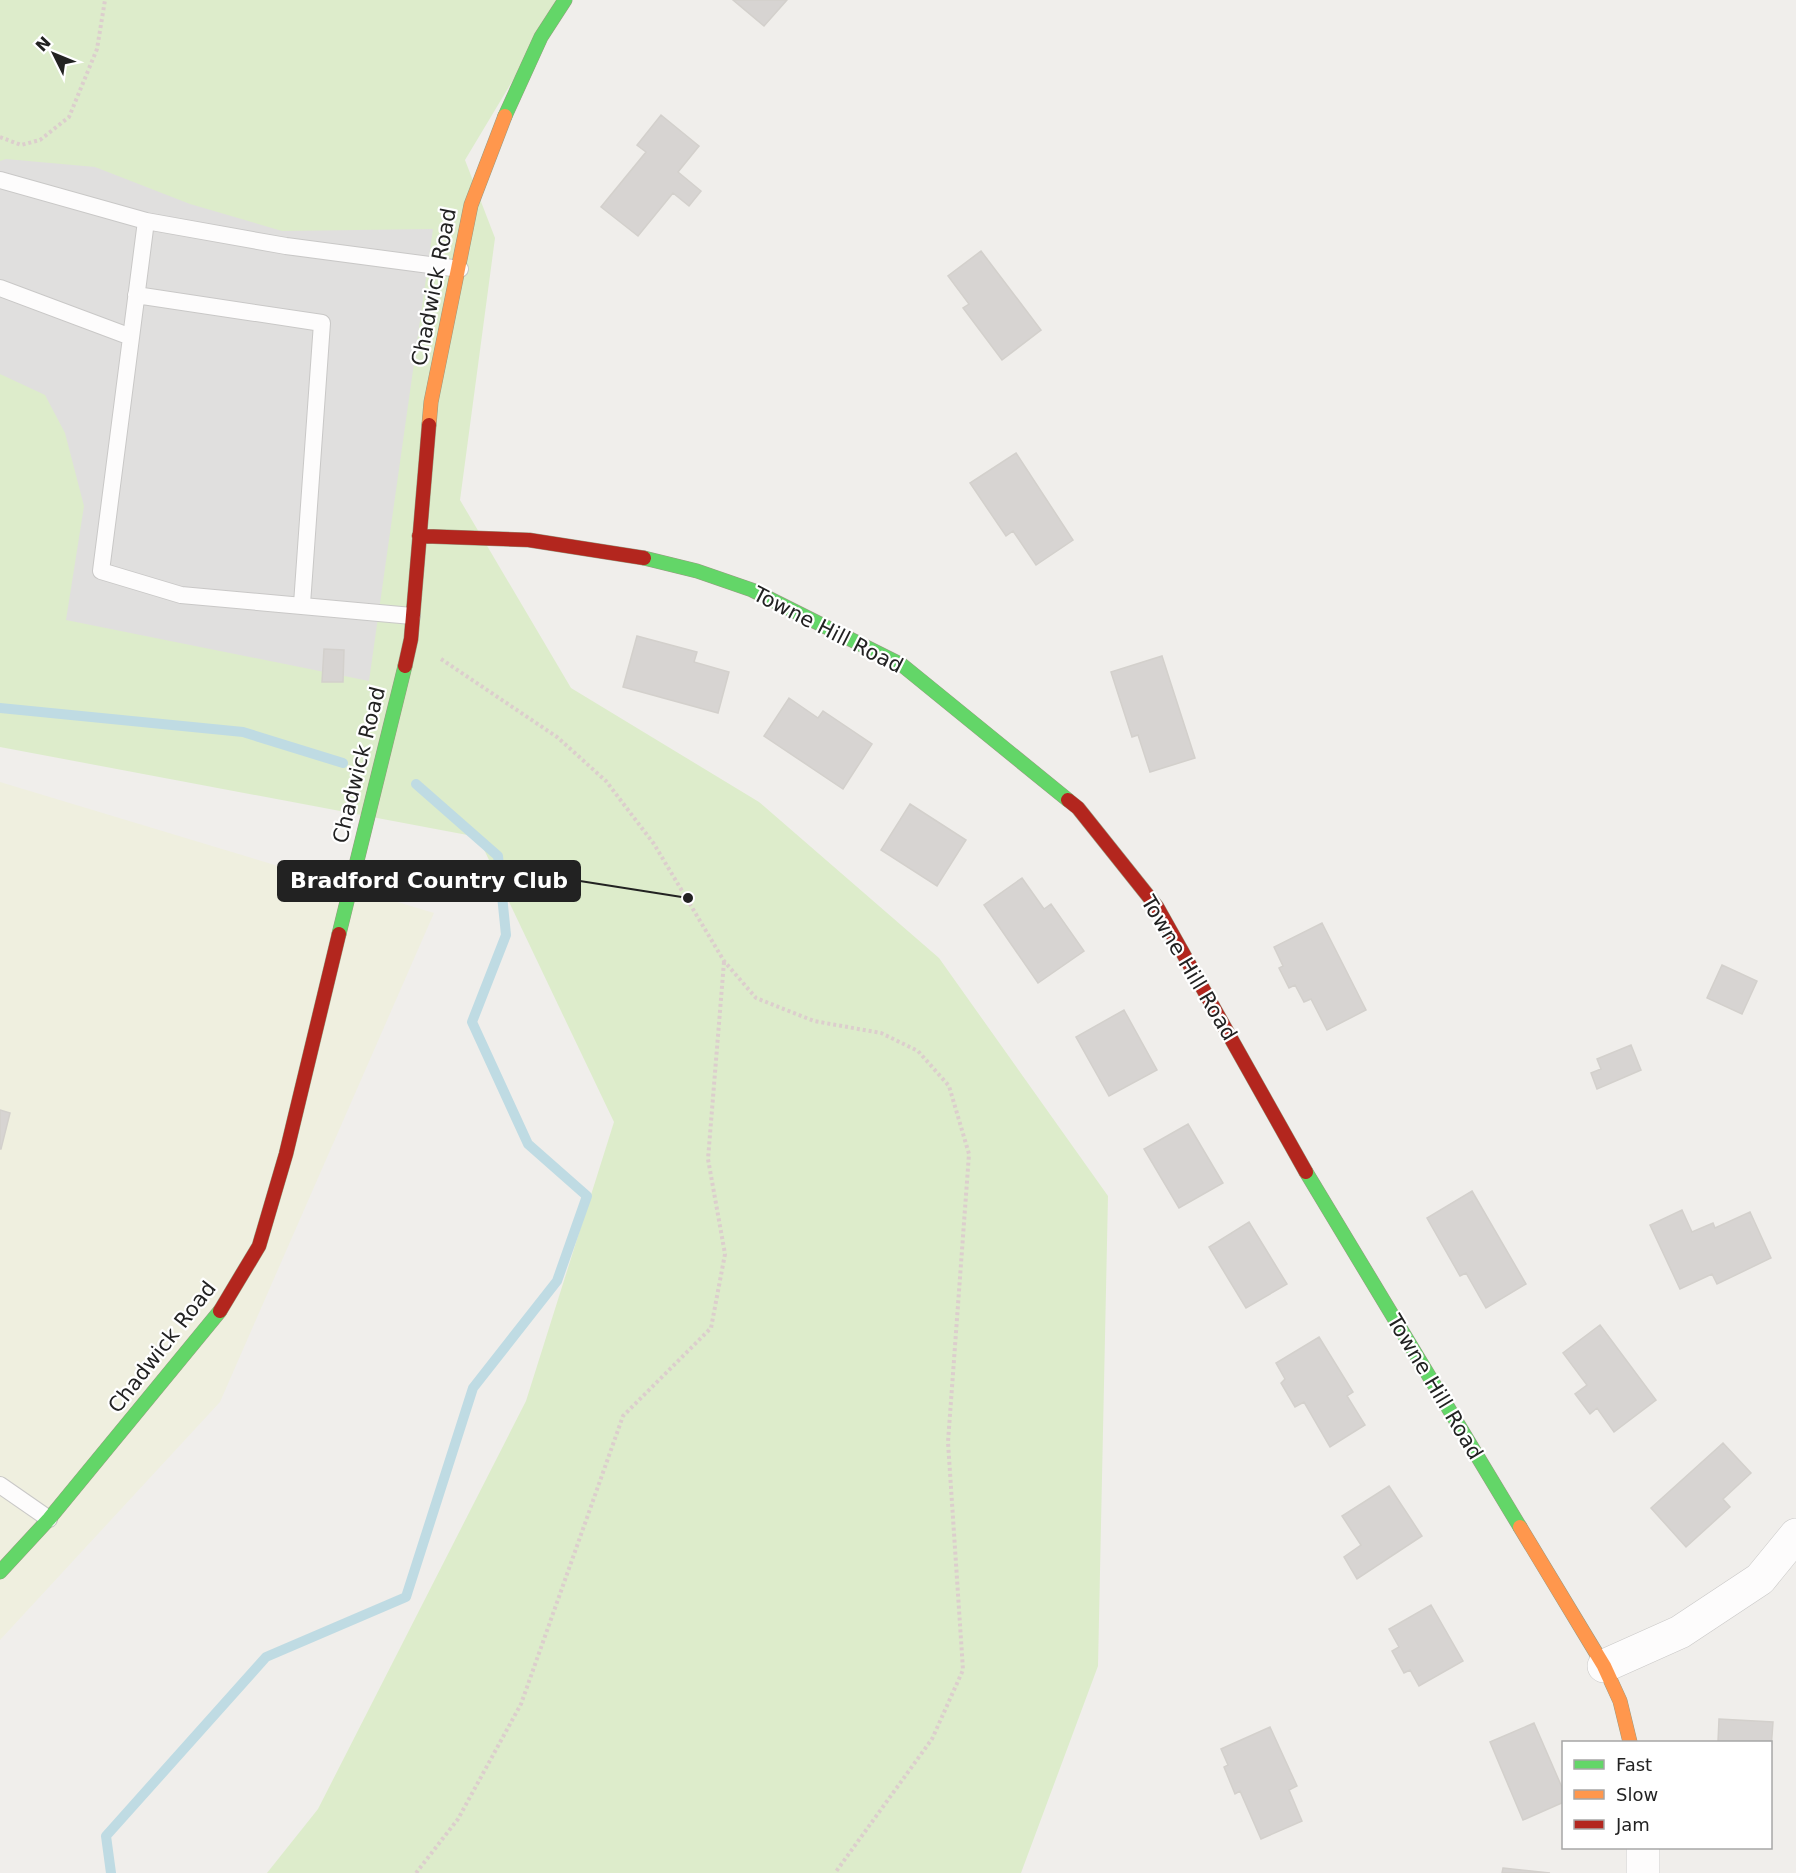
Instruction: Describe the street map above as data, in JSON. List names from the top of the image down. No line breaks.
{"streets":{"street":["Chadwick Road","Towne Hill Road"]},"crossings":[["Chadwick Road","Towne Hill Road"]],"places":["Bradford Country Club"],"legend":["Fast","Slow","Jam"],"north":"top left"}
